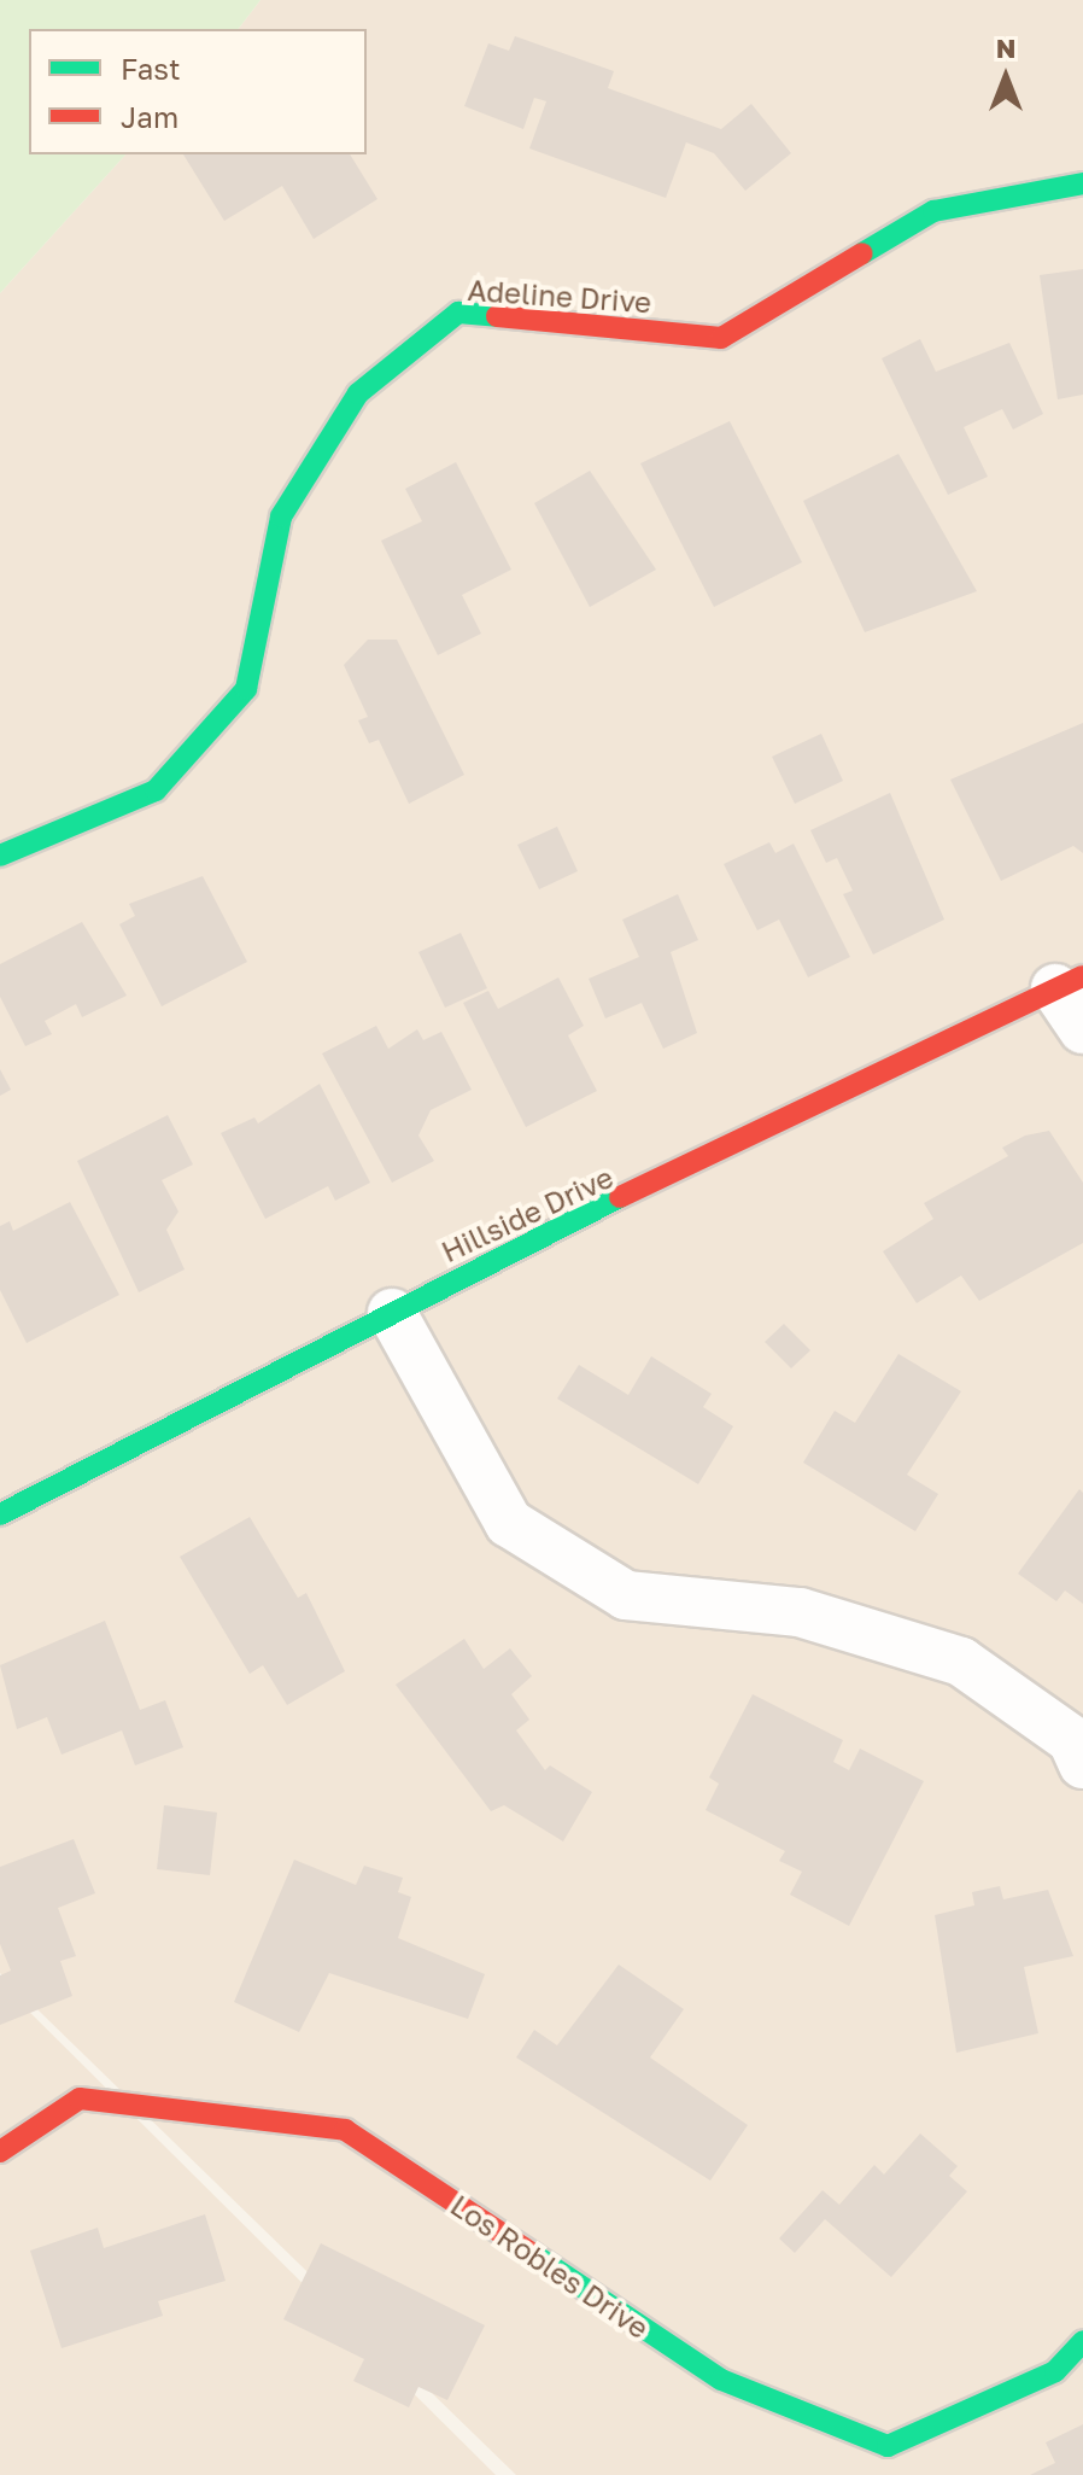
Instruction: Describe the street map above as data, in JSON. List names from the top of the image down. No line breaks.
{"streets":{"street":["Adeline Drive","Hillside Drive","Los Robles Drive"]},"legend":["Fast","Jam"],"north":"top"}
